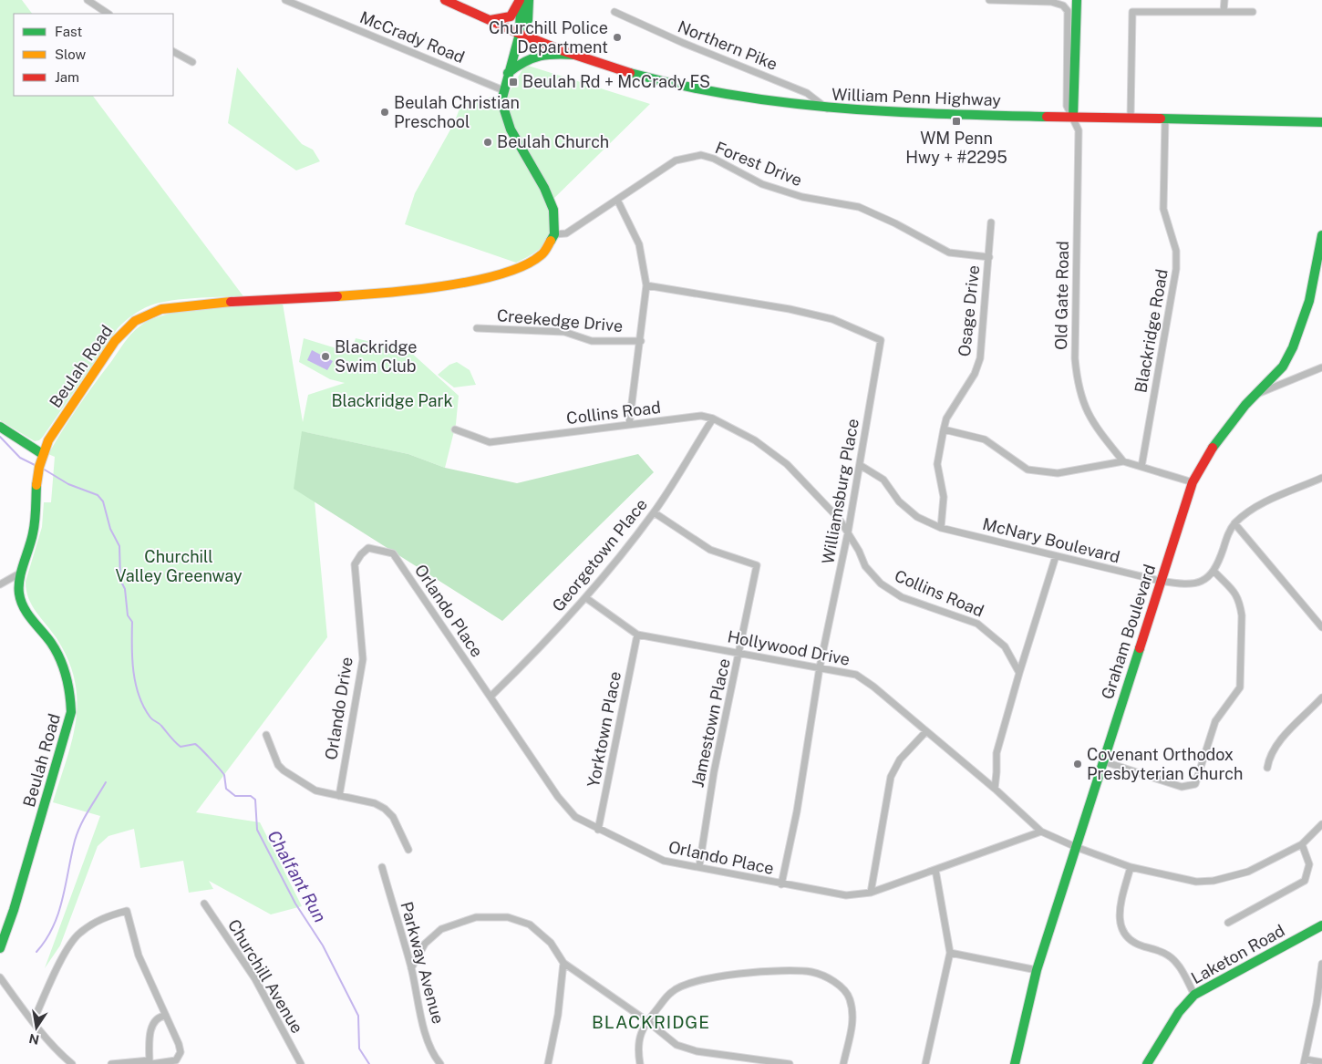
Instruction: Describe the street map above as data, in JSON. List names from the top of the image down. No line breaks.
{"streets":{"main road":["William Penn Highway","Beulah Road","Graham Boulevard","Laketon Road"],"street":["McCrady Road","Northern Pike","Forest Drive","Old Gate Road","Osage Drive","Creekedge Drive","Blackridge Road","Collins Road","Williamsburg Place","McNary Boulevard","Georgetown Place","Orlando Place","Hollywood Drive","Orlando Drive","Jamestown Place","Yorktown Place","Parkway Avenue","Churchill Avenue"]},"crossings":[["Northern Pike","William Penn Highway"],["William Penn Highway","Old Gate Road"],["William Penn Highway","Blackridge Road"],["Forest Drive","Osage Drive"],["Forest Drive","Beulah Road"],["Osage Drive","McNary Boulevard"],["Collins Road","Williamsburg Place"],["Collins Road","Georgetown Place"],["Williamsburg Place","McNary Boulevard"],["Williamsburg Place","Orlando Place"],["Williamsburg Place","Hollywood Drive"],["McNary Boulevard","Graham Boulevard"],["Georgetown Place","Orlando Place"],["Georgetown Place","Hollywood Drive"],["Georgetown Place","Jamestown Place"],["Orlando Place","Hollywood Drive"],["Orlando Place","Orlando Drive"],["Orlando Place","Jamestown Place"],["Orlando Place","Yorktown Place"],["Graham Boulevard","Hollywood Drive"],["Hollywood Drive","Jamestown Place"],["Hollywood Drive","Yorktown Place"]],"districts":["BLACKRIDGE"],"water":["Chalfant Run"],"parks":["Blackridge Park","Churchill Valley Greenway"],"places":{"other":["Churchill Police Department","Beulah Christian Preschool","Beulah Church","Blackridge Swim Club","Covenant Orthodox Presbyterian Church"],"transit":["Beulah Rd + McCrady FS","WM Penn Hwy + #2295"]},"legend":["Fast","Slow","Jam"],"north":"bottom"}
